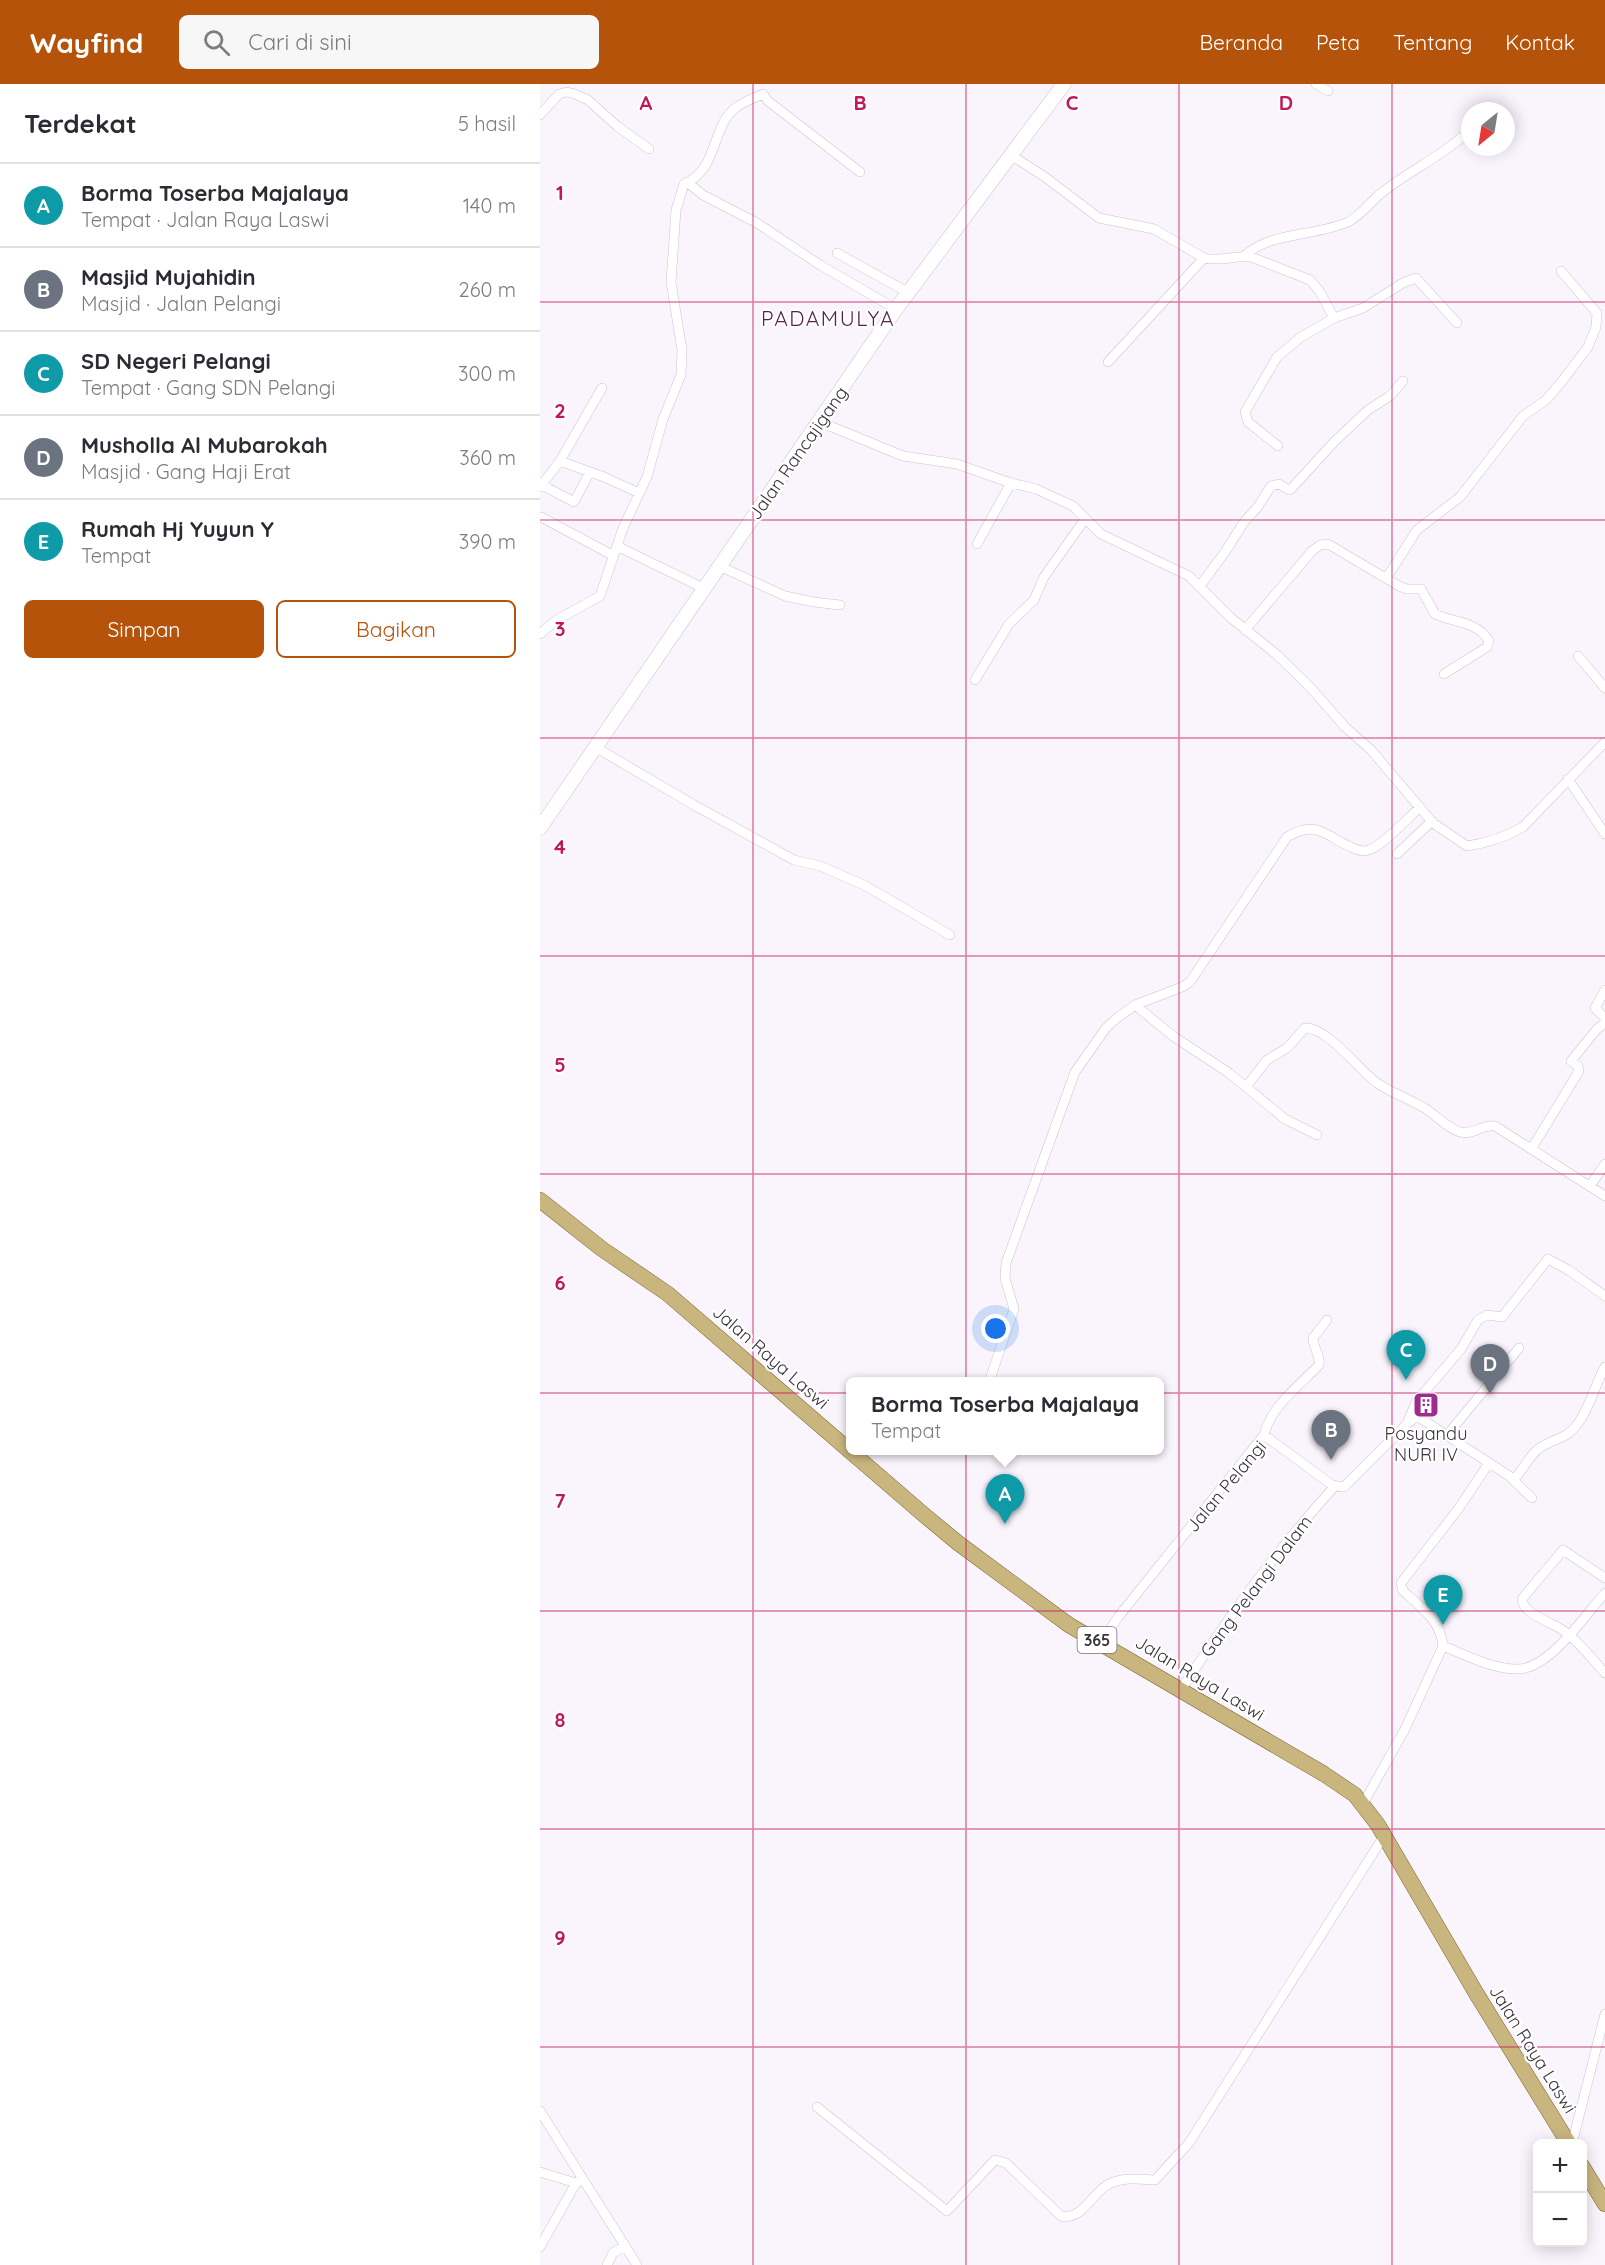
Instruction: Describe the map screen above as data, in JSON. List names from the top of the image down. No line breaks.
{"streets":{"main road":["Jalan Rancajigang","Jalan Raya Laswi","365"],"street":["Jalan Pelangi","Gang Pelangi Dalam"]},"crossings":[["Jalan Raya Laswi","Jalan Pelangi"],["Jalan Raya Laswi","Gang Pelangi Dalam"],["Jalan Pelangi","Gang Pelangi Dalam"]],"districts":["PADAMULYA"],"places":{"building":["Posyandu NURI IV"]},"north":"bottom left","page":{"header":"Wayfind","search":"Cari di sini","nav":["Beranda","Peta","Tentang","Kontak"],"heading":["Terdekat","5 hasil"],"list":[{"mark":"A","name":"Borma Toserba Majalaya","note":"Tempat · Jalan Raya Laswi","value":"140 m"},{"mark":"B","name":"Masjid Mujahidin","note":"Masjid · Jalan Pelangi","value":"260 m"},{"mark":"C","name":"SD Negeri Pelangi","note":"Tempat · Gang SDN Pelangi","value":"300 m"},{"mark":"D","name":"Musholla Al Mubarokah","note":"Masjid · Gang Haji Erat","value":"360 m"},{"mark":"E","name":"Rumah Hj Yuyun Y","note":"Tempat","value":"390 m"}],"buttons":["Simpan","Bagikan"],"pins":["C","D","B","A","E"],"popup":["Borma Toserba Majalaya","Tempat"],"map_buttons":["+","−"]},"grid":{"columns":["A","B","C","D"],"rows":["1","2","3","4","5","6","7","8","9"]}}
